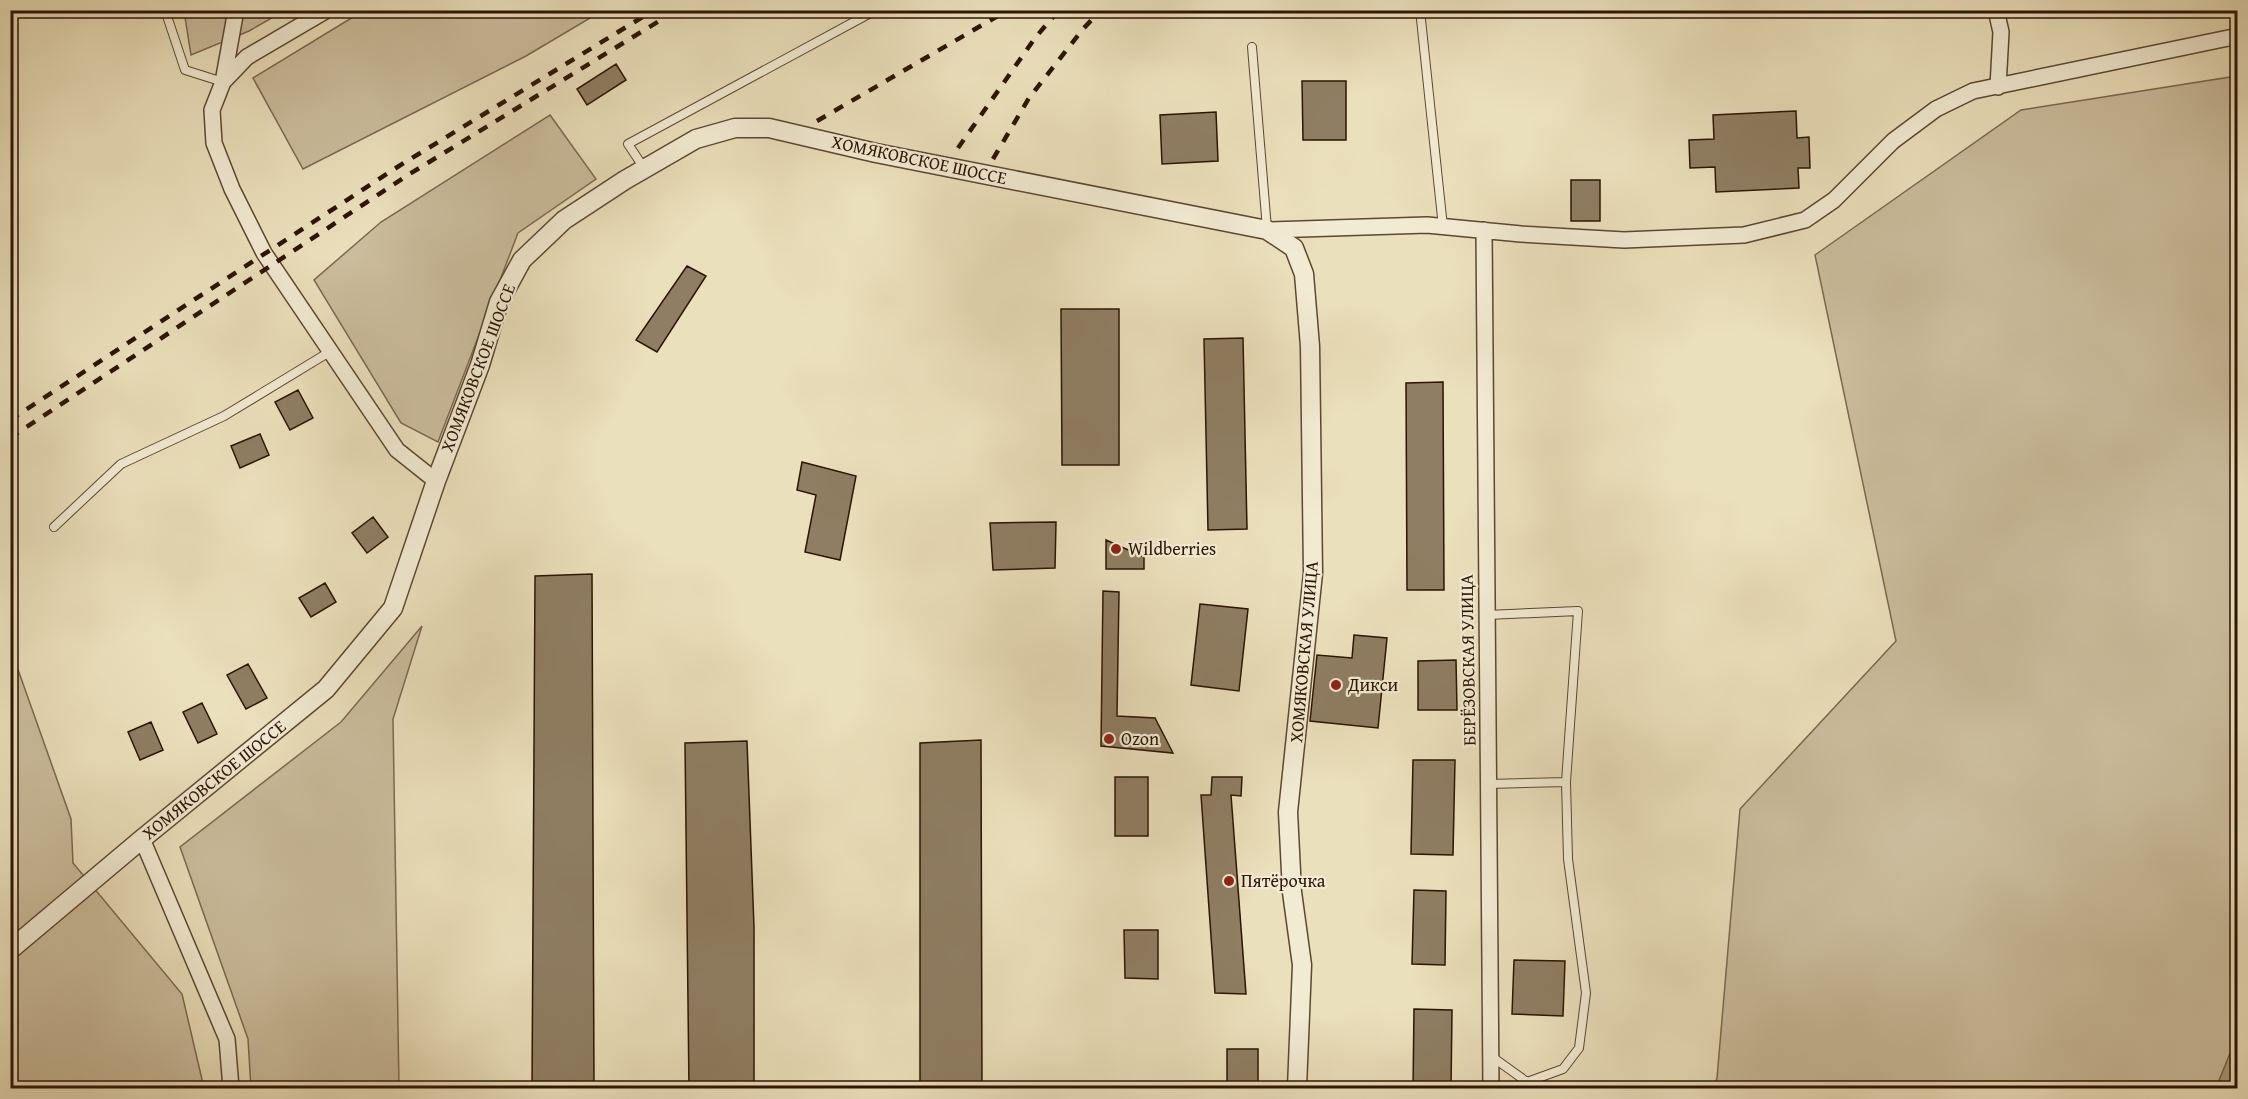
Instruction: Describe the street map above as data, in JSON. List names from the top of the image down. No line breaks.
{"streets":{"street":["ХОМЯКОВСКОЕ ШОССЕ","ХОМЯКОВСКАЯ УЛИЦА","БЕРЁЗОВСКАЯ УЛИЦА"]},"crossings":[["ХОМЯКОВСКОЕ ШОССЕ","ХОМЯКОВСКАЯ УЛИЦА"]],"places":["Wildberries","Дикси","Ozon","Пятёрочка"]}
